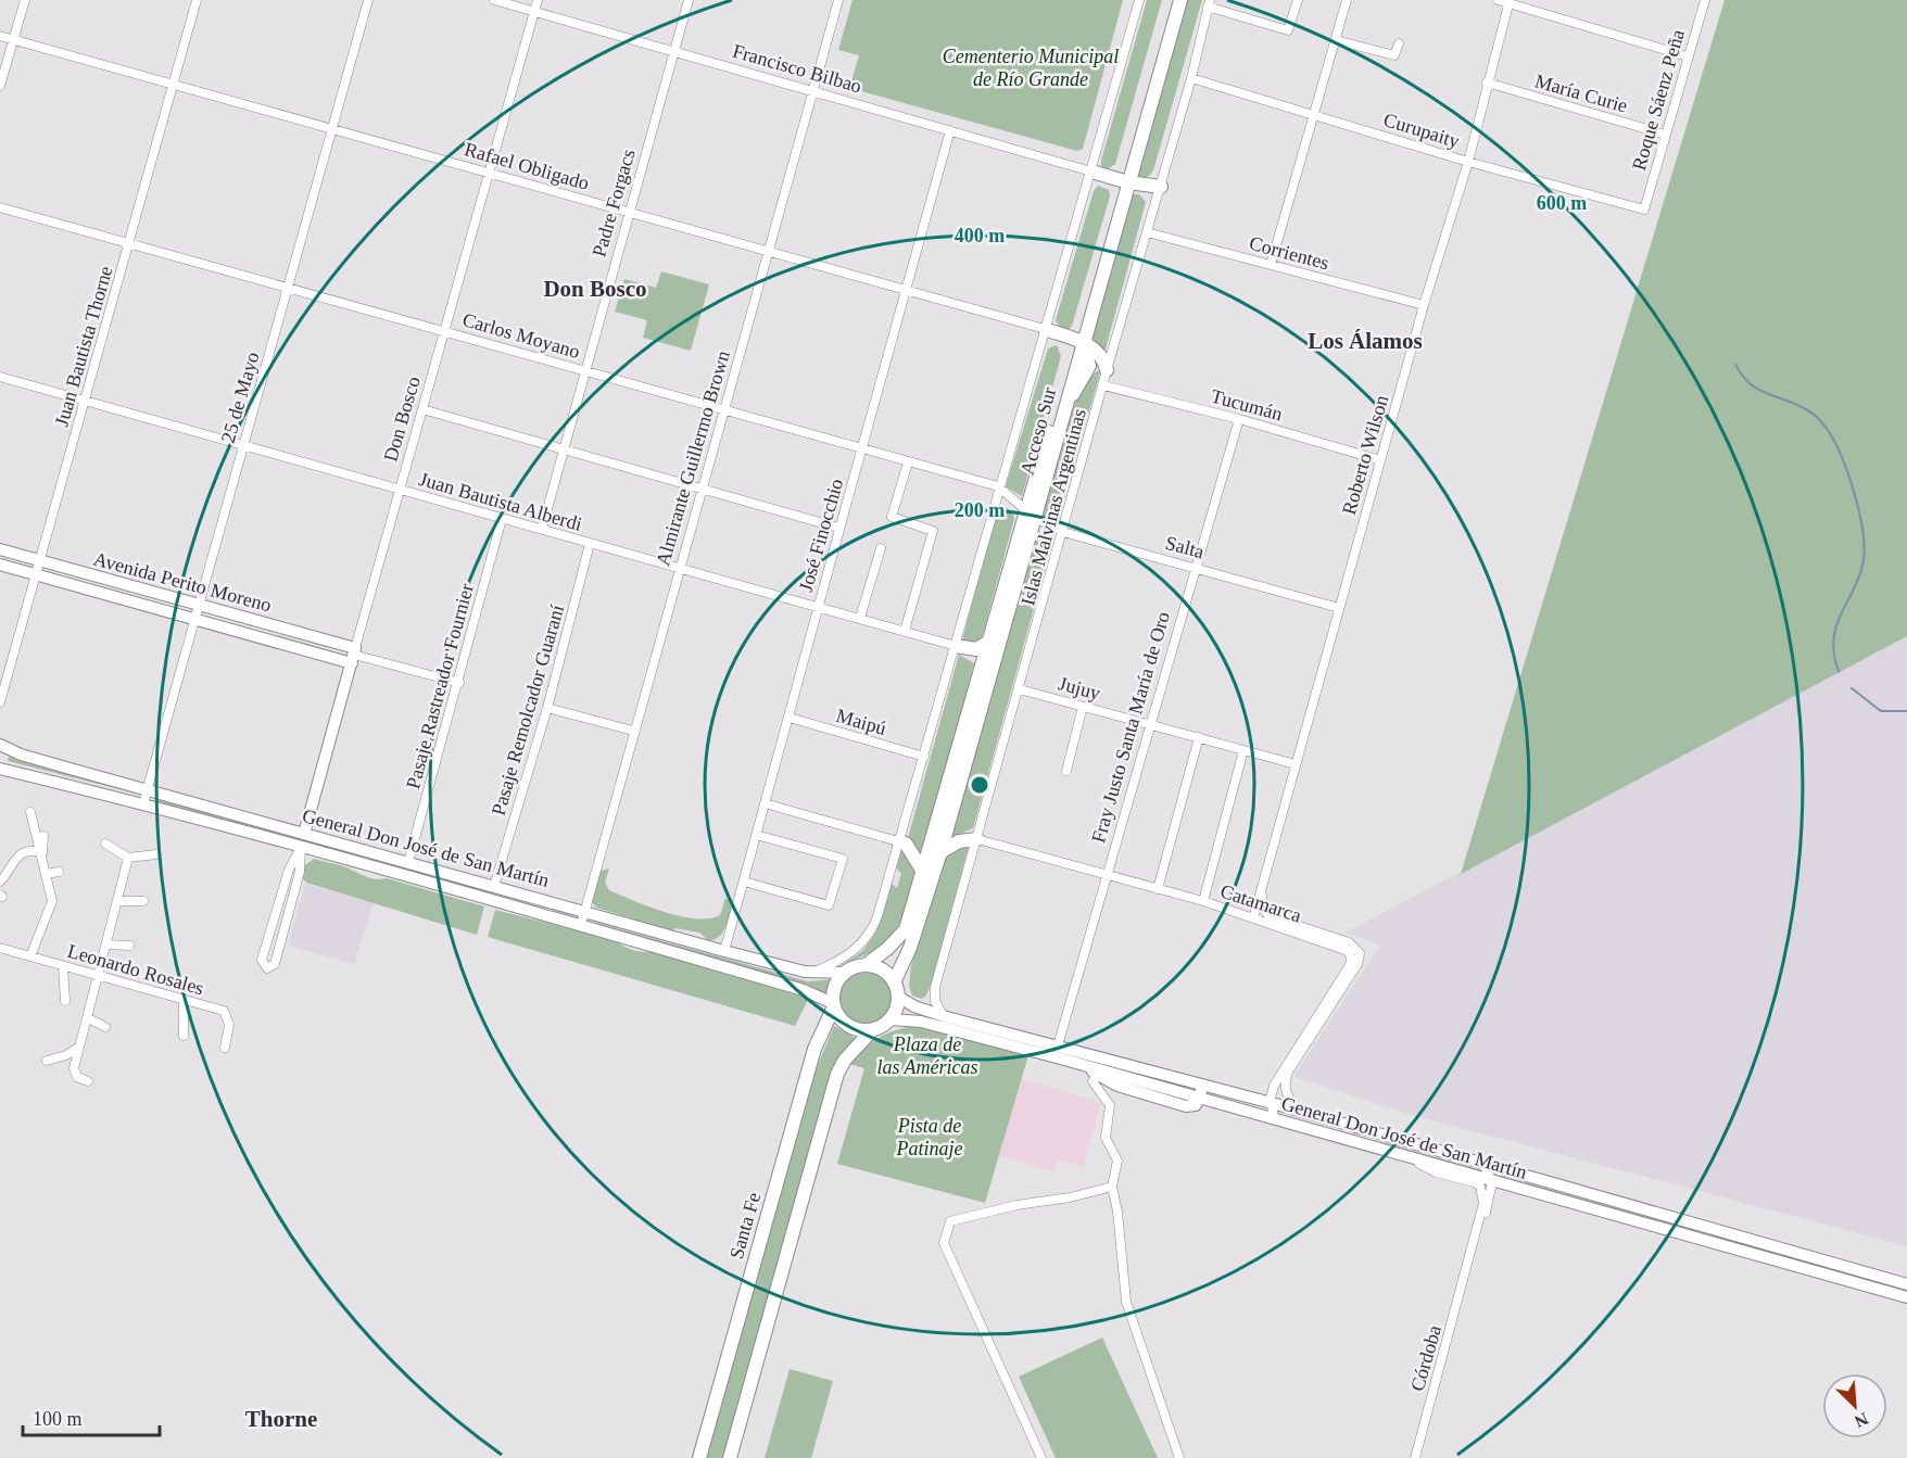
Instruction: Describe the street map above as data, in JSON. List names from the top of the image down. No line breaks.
{"streets":{"main road":["Don Bosco","Acceso Sur","Avenida Perito Moreno","General Don José de San Martín","Santa Fe"],"street":["Francisco Bilbao","María Curie","Roque Sáenz Peña","Curupaity","Rafael Obligado","Padre Forgacs","Corrientes","Carlos Moyano","Juan Bautista Thorne","25 de Mayo","Tucumán","Roberto Wilson","Almirante Guillermo Brown","Juan Bautista Alberdi","Islas Malvinas Argentinas","José Finocchio","Salta","Pasaje Rastreador Fournier","Jujuy","Pasaje Remolcador Guaraní","Maipú","Fray Justo Santa María de Oro","Catamarca","Leonardo Rosales","Córdoba"]},"crossings":[["Francisco Bilbao","Padre Forgacs"],["Francisco Bilbao","Don Bosco"],["Francisco Bilbao","Almirante Guillermo Brown"],["Francisco Bilbao","José Finocchio"],["María Curie","Roque Sáenz Peña"],["María Curie","Roberto Wilson"],["Roque Sáenz Peña","Curupaity"],["Curupaity","Roberto Wilson"],["Curupaity","Islas Malvinas Argentinas"],["Rafael Obligado","Padre Forgacs"],["Rafael Obligado","Juan Bautista Thorne"],["Rafael Obligado","25 de Mayo"],["Rafael Obligado","Don Bosco"],["Rafael Obligado","Almirante Guillermo Brown"],["Rafael Obligado","José Finocchio"],["Padre Forgacs","Carlos Moyano"],["Padre Forgacs","Juan Bautista Alberdi"],["Corrientes","Roberto Wilson"],["Corrientes","Islas Malvinas Argentinas"],["Carlos Moyano","Juan Bautista Thorne"],["Carlos Moyano","25 de Mayo"],["Carlos Moyano","Don Bosco"],["Carlos Moyano","Acceso Sur"],["Carlos Moyano","Almirante Guillermo Brown"],["Carlos Moyano","José Finocchio"],["Carlos Moyano","Salta"],["Juan Bautista Thorne","Juan Bautista Alberdi"],["Juan Bautista Thorne","Avenida Perito Moreno"],["25 de Mayo","Juan Bautista Alberdi"],["25 de Mayo","Avenida Perito Moreno"],["25 de Mayo","General Don José de San Martín"],["Tucumán","Roberto Wilson"],["Tucumán","Islas Malvinas Argentinas"],["Tucumán","Fray Justo Santa María de Oro"],["Don Bosco","Juan Bautista Alberdi"],["Don Bosco","Avenida Perito Moreno"],["Don Bosco","General Don José de San Martín"],["Acceso Sur","Salta"],["Acceso Sur","General Don José de San Martín"],["Acceso Sur","Santa Fe"],["Roberto Wilson","Salta"],["Roberto Wilson","Jujuy"],["Roberto Wilson","Catamarca"],["Almirante Guillermo Brown","Juan Bautista Alberdi"],["Almirante Guillermo Brown","General Don José de San Martín"],["Juan Bautista Alberdi","José Finocchio"],["Juan Bautista Alberdi","Pasaje Rastreador Fournier"],["Juan Bautista Alberdi","Pasaje Remolcador Guaraní"],["Islas Malvinas Argentinas","Salta"],["Islas Malvinas Argentinas","Jujuy"],["Islas Malvinas Argentinas","General Don José de San Martín"],["Islas Malvinas Argentinas","Catamarca"],["José Finocchio","Maipú"],["José Finocchio","General Don José de San Martín"],["Salta","Fray Justo Santa María de Oro"],["Avenida Perito Moreno","Pasaje Rastreador Fournier"],["Pasaje Rastreador Fournier","General Don José de San Martín"],["Jujuy","Fray Justo Santa María de Oro"],["Pasaje Remolcador Guaraní","General Don José de San Martín"],["Fray Justo Santa María de Oro","General Don José de San Martín"],["Fray Justo Santa María de Oro","Catamarca"],["General Don José de San Martín","Santa Fe"],["General Don José de San Martín","Córdoba"]],"districts":["Don Bosco","Los Álamos","Thorne"],"parks":["Cementerio Municipal de Río Grande","Plaza de las Américas","Pista de Patinaje"],"scale_bar":"100 m","north":"bottom right","rings":["600 m","400 m","200 m"]}
